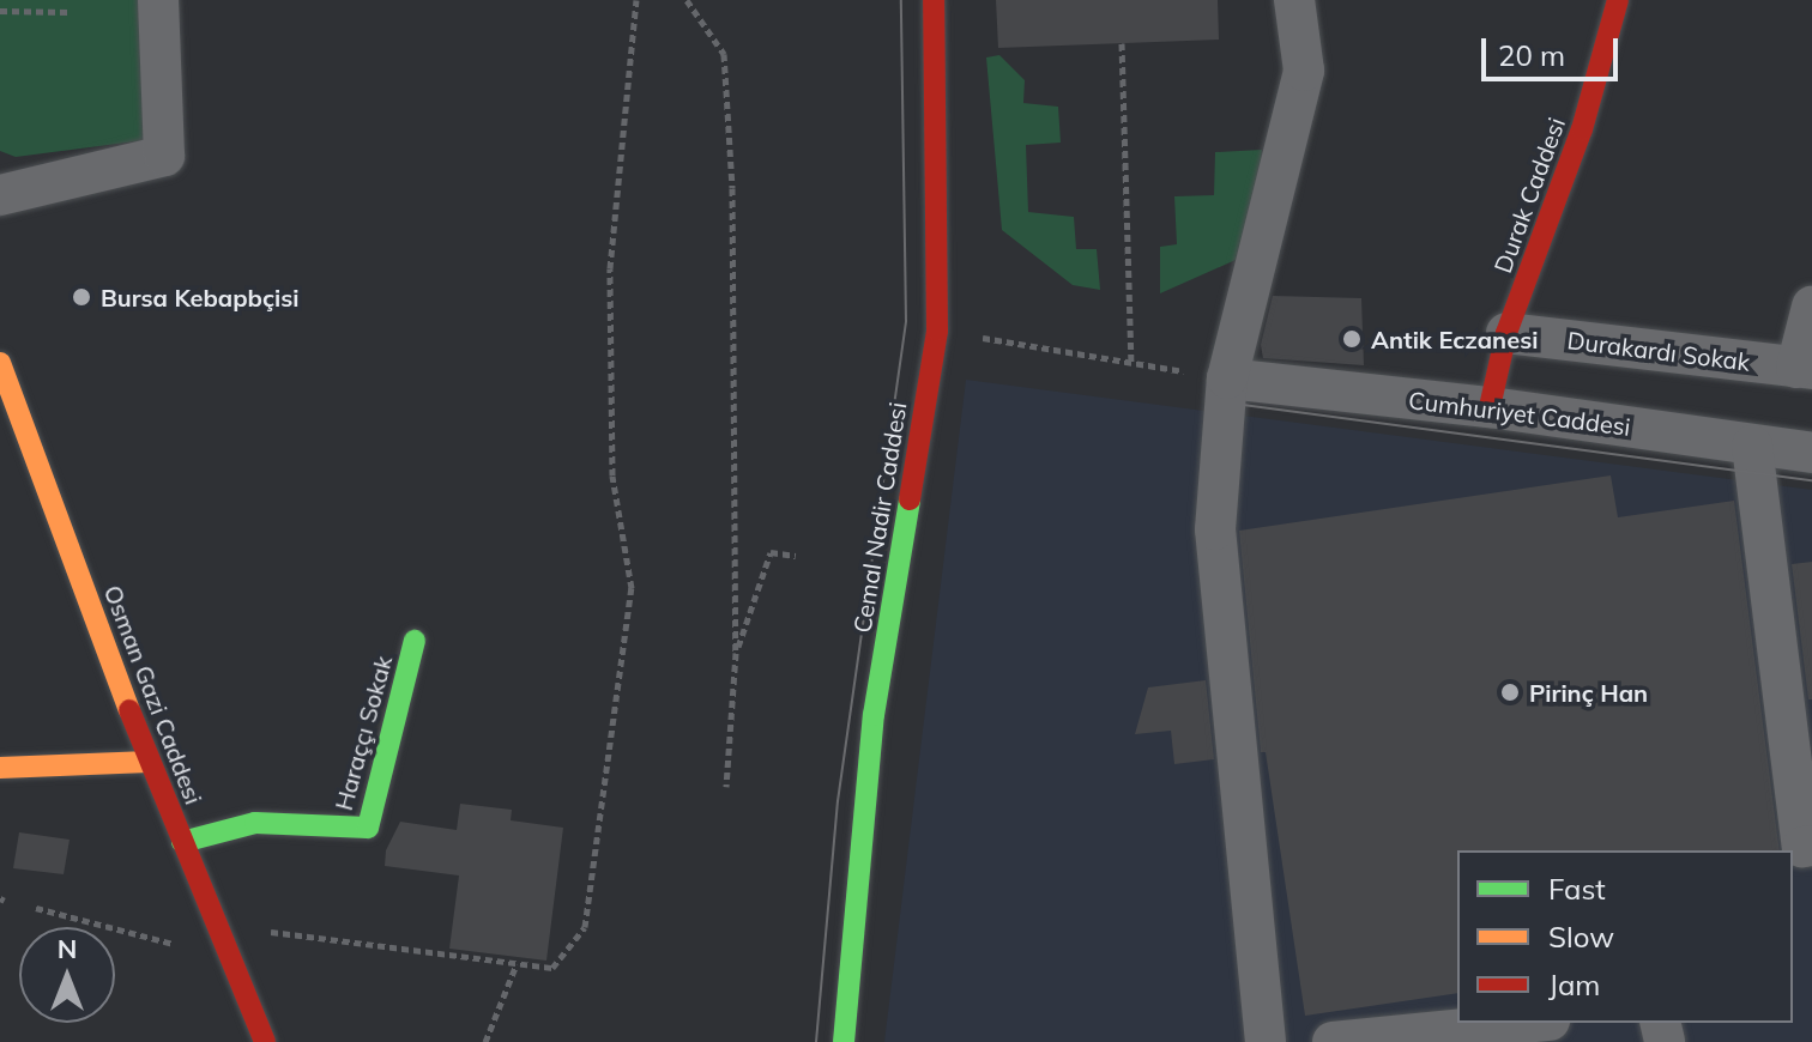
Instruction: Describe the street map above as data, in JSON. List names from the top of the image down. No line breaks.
{"streets":{"main road":["Durak Caddesi","Cemal Nadir Caddesi","Osman Gazi Caddesi","Haraççı Sokak"],"street":["Durakardı Sokak","Cumhuriyet Caddesi"]},"crossings":[["Durak Caddesi","Durakardı Sokak"],["Durak Caddesi","Cumhuriyet Caddesi"],["Osman Gazi Caddesi","Haraççı Sokak"]],"places":["Bursa Kebapbçisi","Antik Eczanesi","Pirinç Han"],"legend":["Fast","Slow","Jam"],"scale_bar":"20 m","north":"top"}
